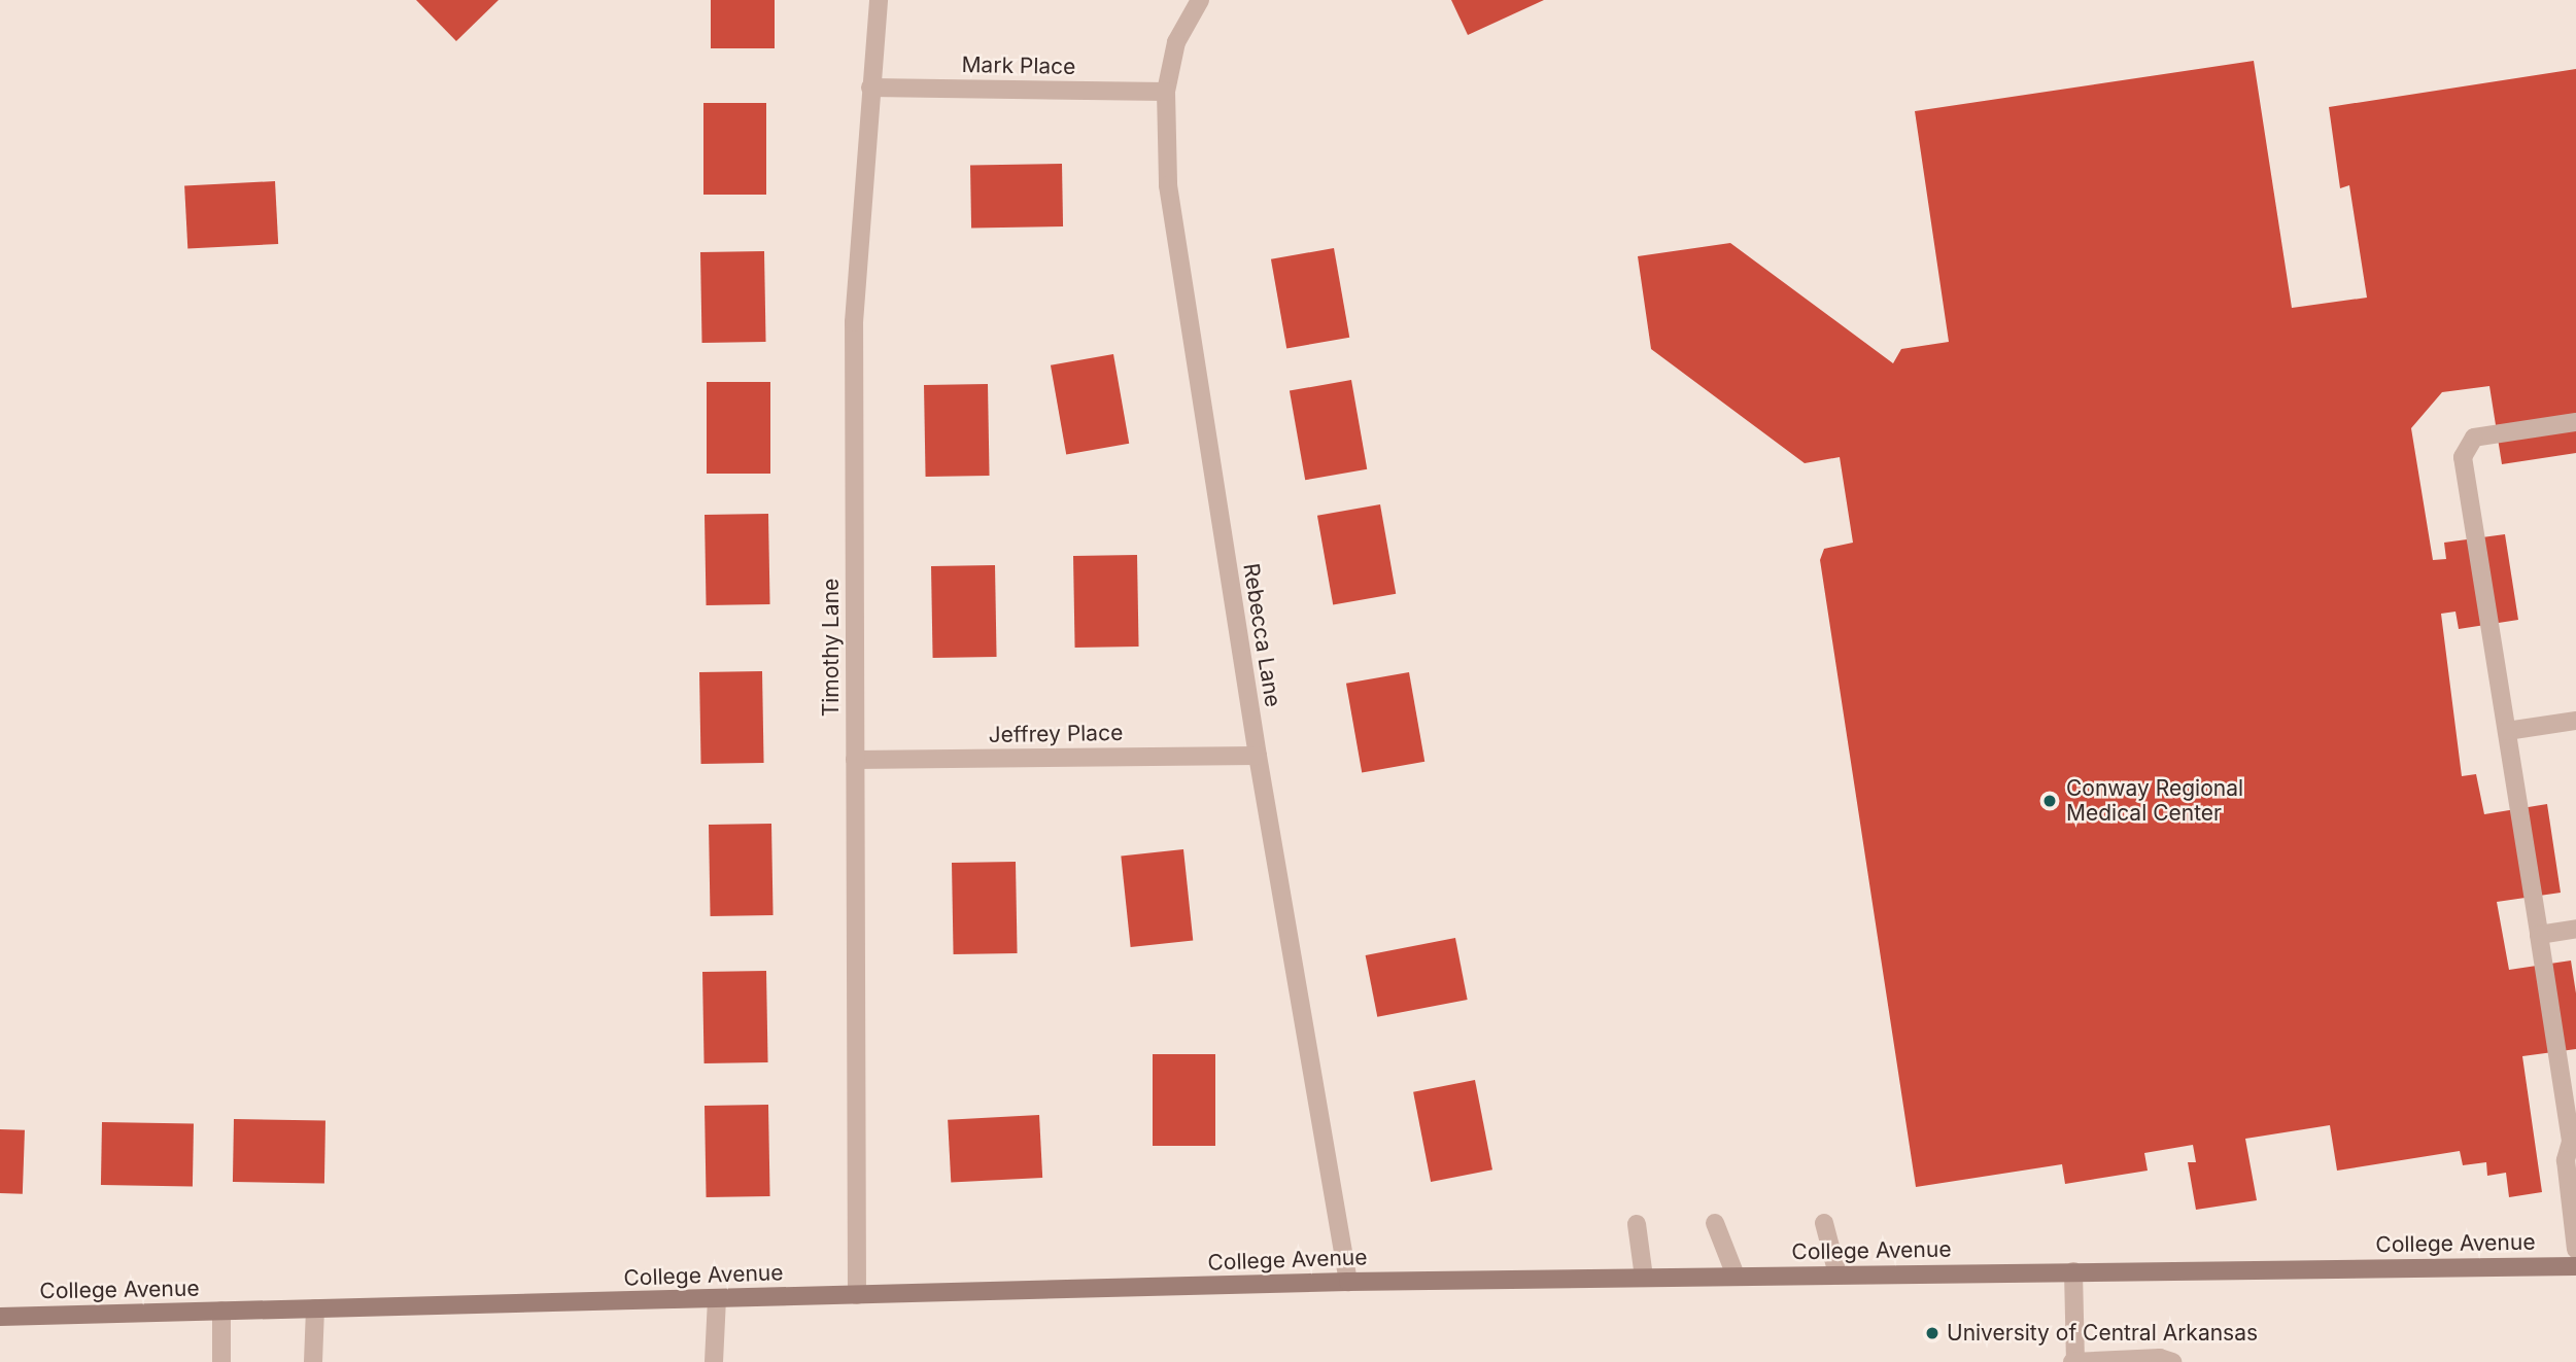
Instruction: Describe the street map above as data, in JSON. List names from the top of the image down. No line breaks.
{"streets":{"street":["Mark Place","Rebecca Lane","Timothy Lane","Jeffrey Place","College Avenue"]},"crossings":[["Mark Place","Rebecca Lane"],["Mark Place","Timothy Lane"],["Rebecca Lane","Jeffrey Place"],["Rebecca Lane","College Avenue"],["Timothy Lane","Jeffrey Place"],["Timothy Lane","College Avenue"]],"places":["Conway Regional Medical Center","University of Central Arkansas"]}
